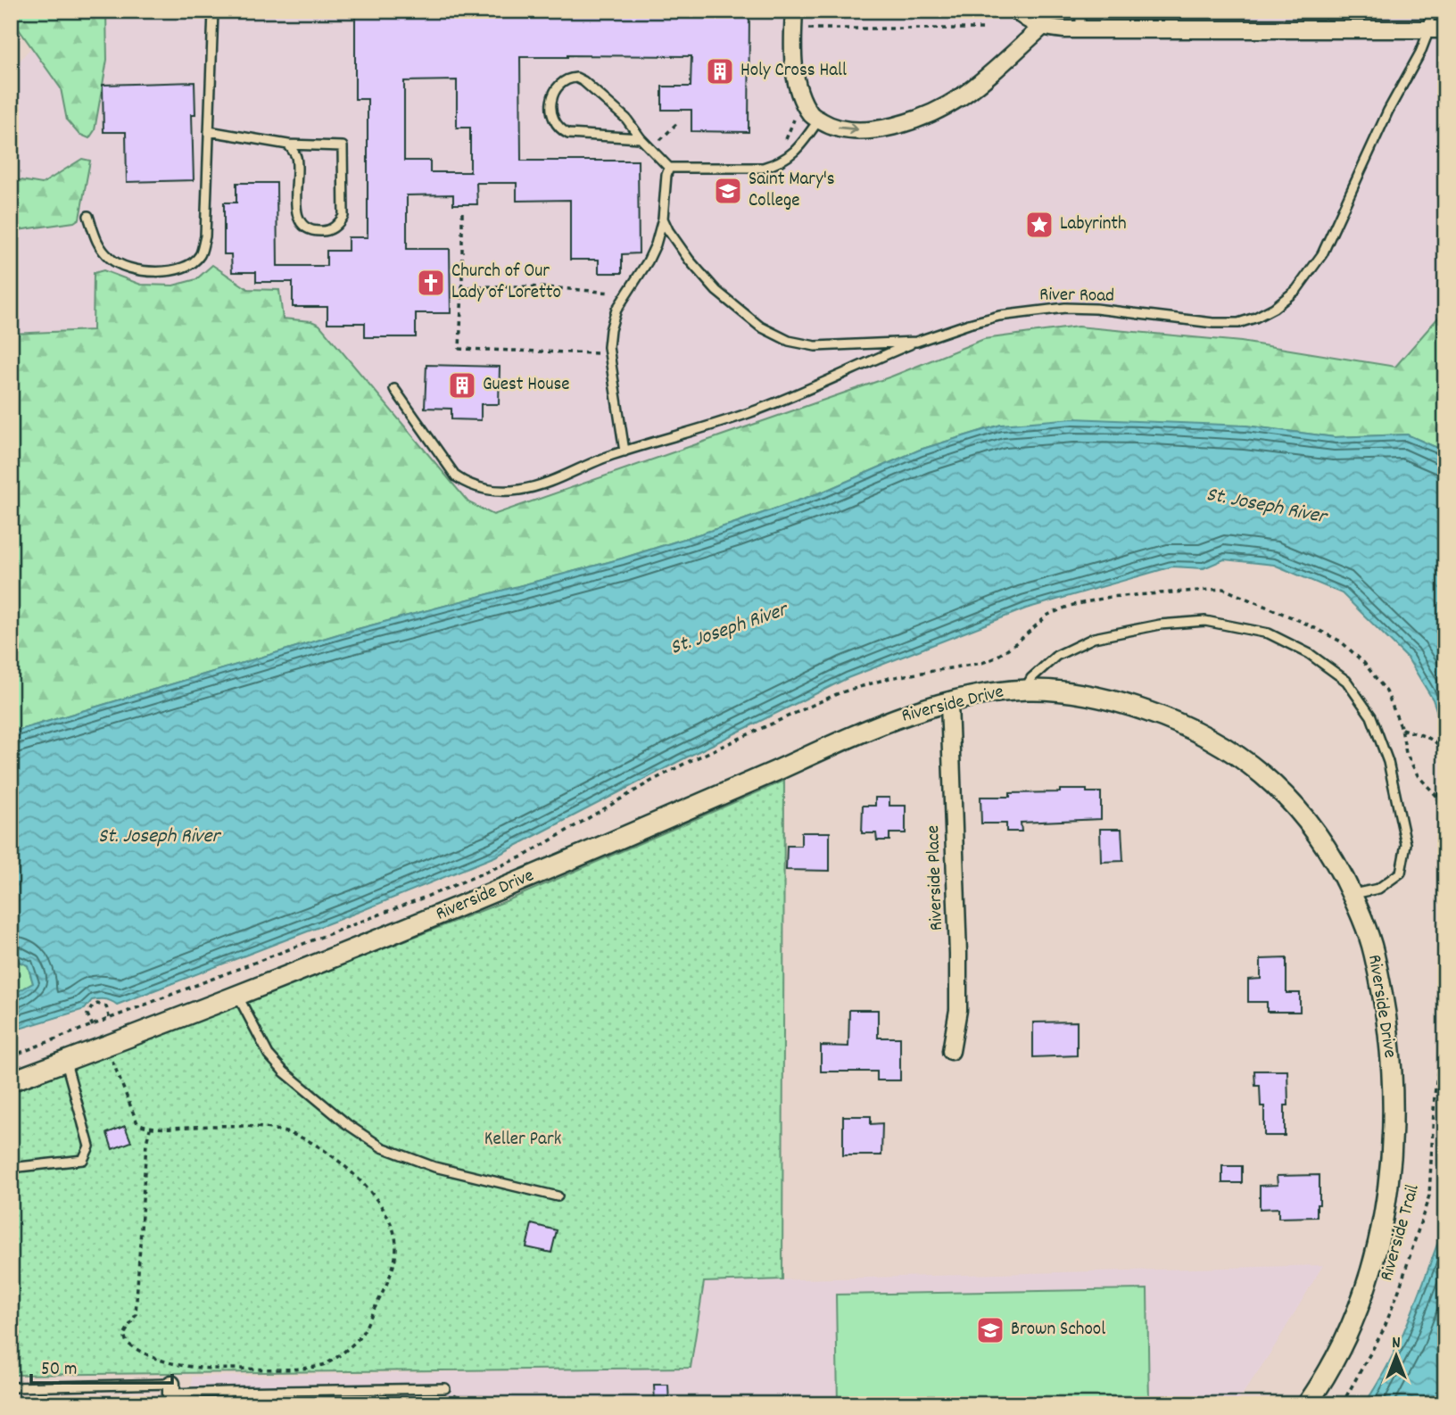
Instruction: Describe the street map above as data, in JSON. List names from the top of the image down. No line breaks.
{"streets":{"street":["Riverside Drive","Riverside Place"],"lane":["River Road"],"path":["Riverside Trail"]},"crossings":[["Riverside Drive","Riverside Place"]],"water":["St. Joseph River"],"parks":["Keller Park"],"places":{"building":["Holy Cross Hall","Guest House"],"school or university":["Saint Mary's College","Brown School"],"place":["Labyrinth"],"church":["Church of Our Lady of Loretto"]},"scale_bar":"50 m","north":"top"}
